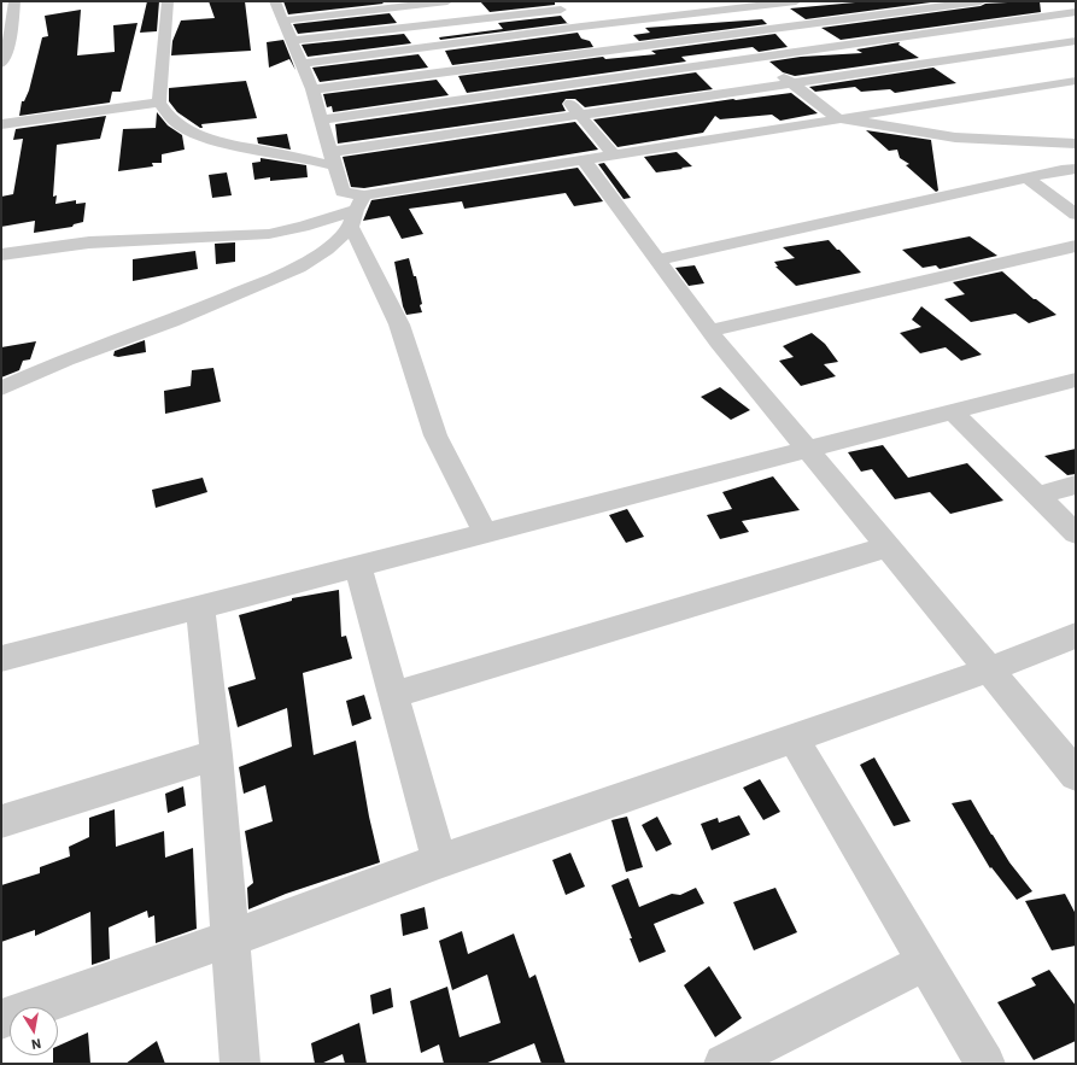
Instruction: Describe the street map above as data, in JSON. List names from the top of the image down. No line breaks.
{"north":"bottom"}
